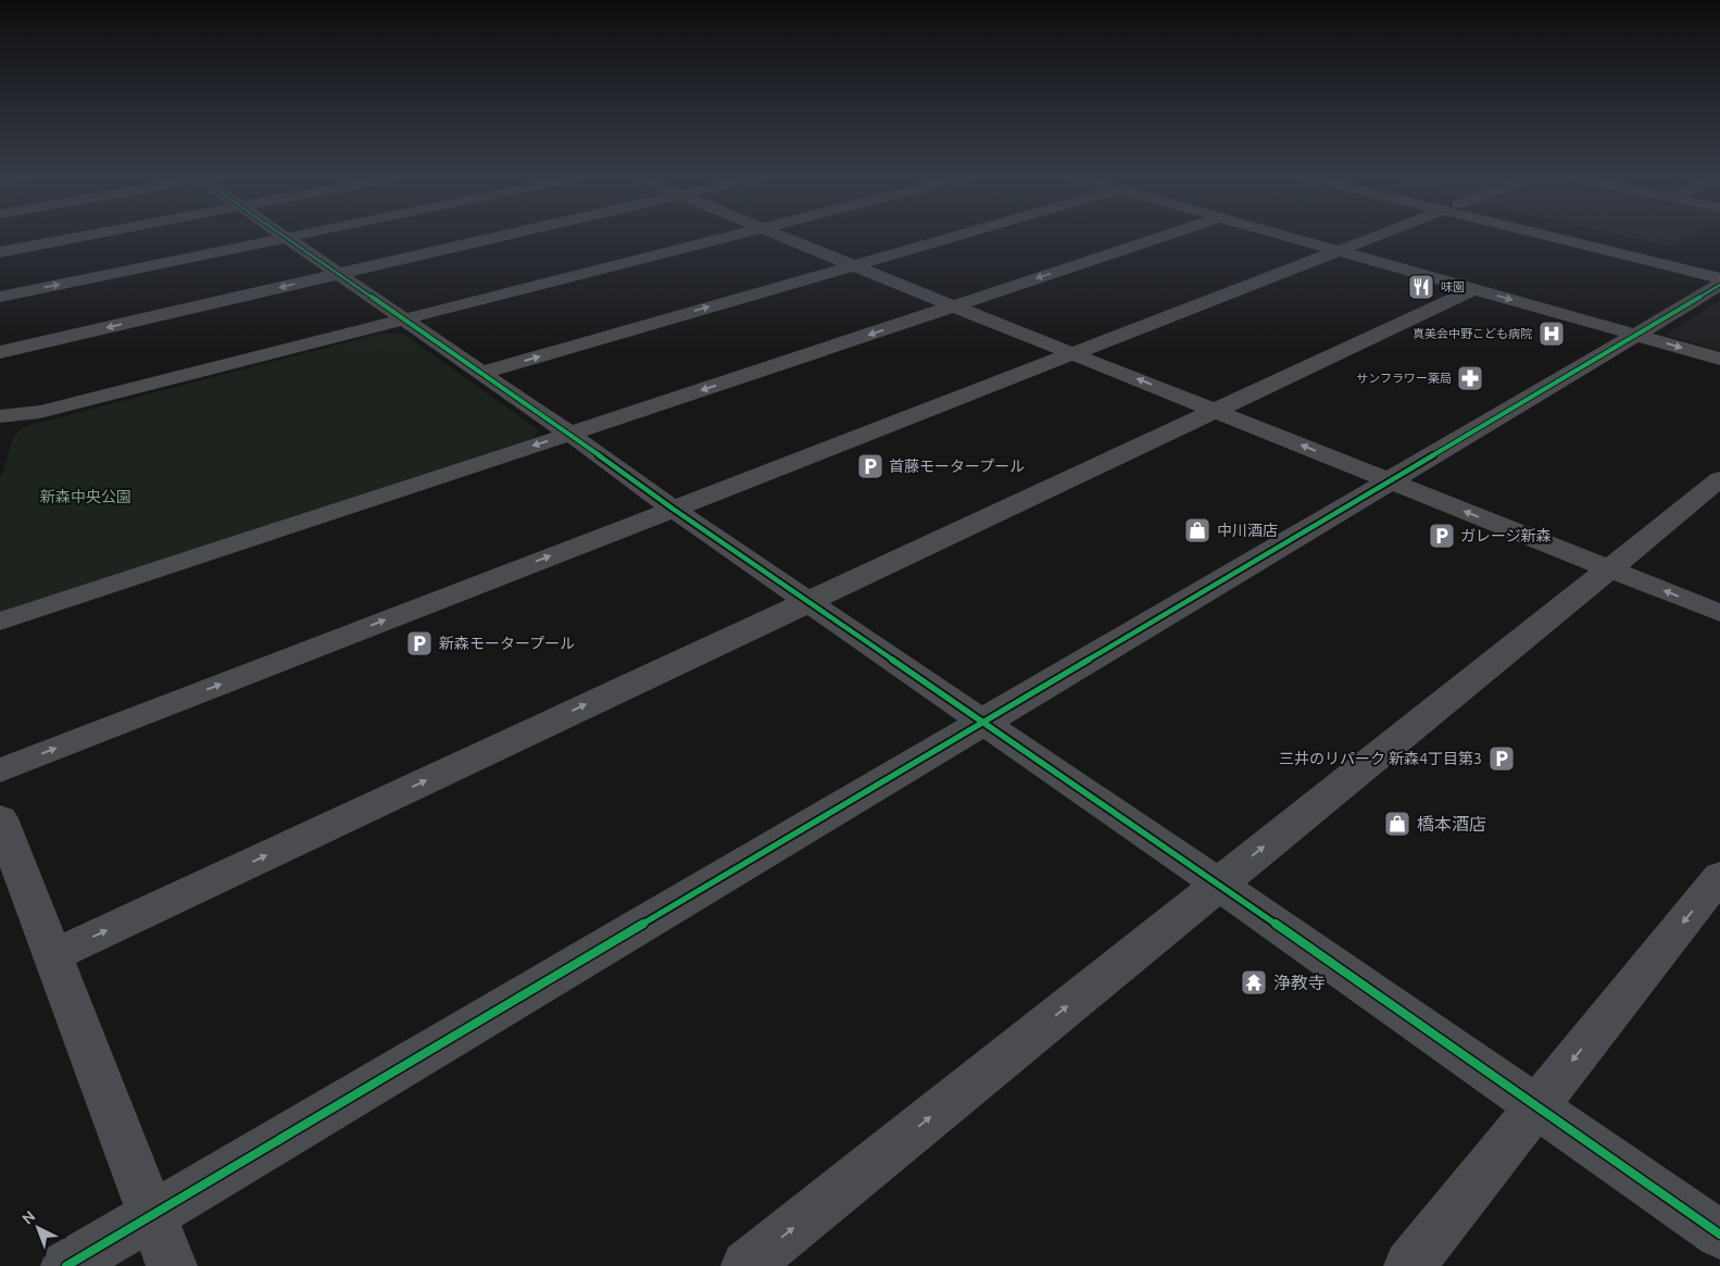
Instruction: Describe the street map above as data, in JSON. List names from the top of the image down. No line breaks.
{"parks":["新森中央公園"],"places":{"restaurant":["味園"],"hospital":["真美会中野こども病院"],"pharmacy":["サンフラワー薬局"],"parking":["首藤モータープール","ガレージ新森","新森モータープール","三井のリパーク 新森4丁目第3"],"shop":["中川酒店","橋本酒店"],"temple":["浄教寺"]},"north":"top left"}
